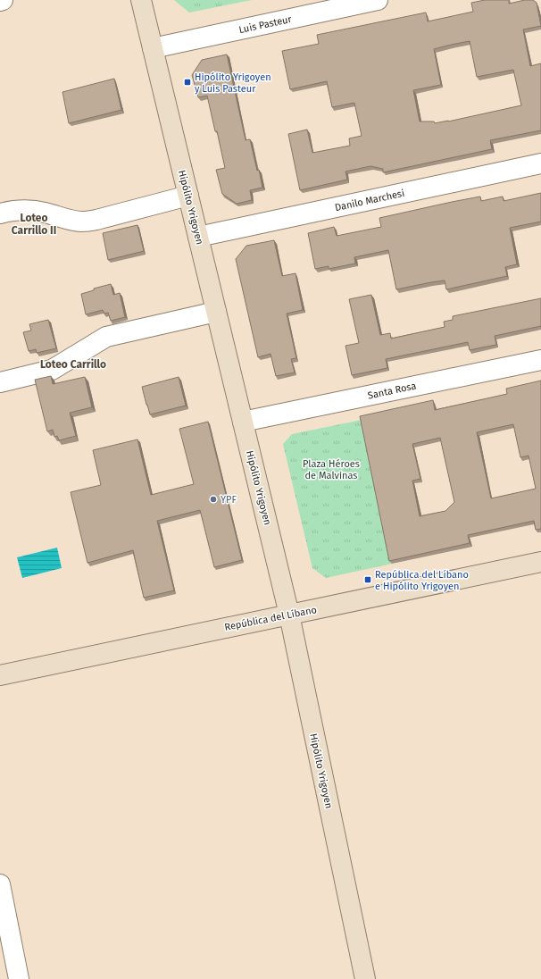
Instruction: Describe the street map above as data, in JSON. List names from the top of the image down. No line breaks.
{"streets":{"main road":["Hipólito Yrigoyen","República del Líbano"],"street":["Luis Pasteur","Danilo Marchesi","Santa Rosa"]},"crossings":[["Luis Pasteur","Hipólito Yrigoyen"],["Danilo Marchesi","Hipólito Yrigoyen"],["Hipólito Yrigoyen","Santa Rosa"],["Hipólito Yrigoyen","República del Líbano"]],"districts":["Loteo Carrillo II","Loteo Carrillo"],"parks":["Plaza Héroes de Malvinas"],"places":{"transit":["Hipólito Yrigoyen y Luis Pasteur","República del Líbano e Hipólito Yrigoyen"],"other":["YPF"]}}
